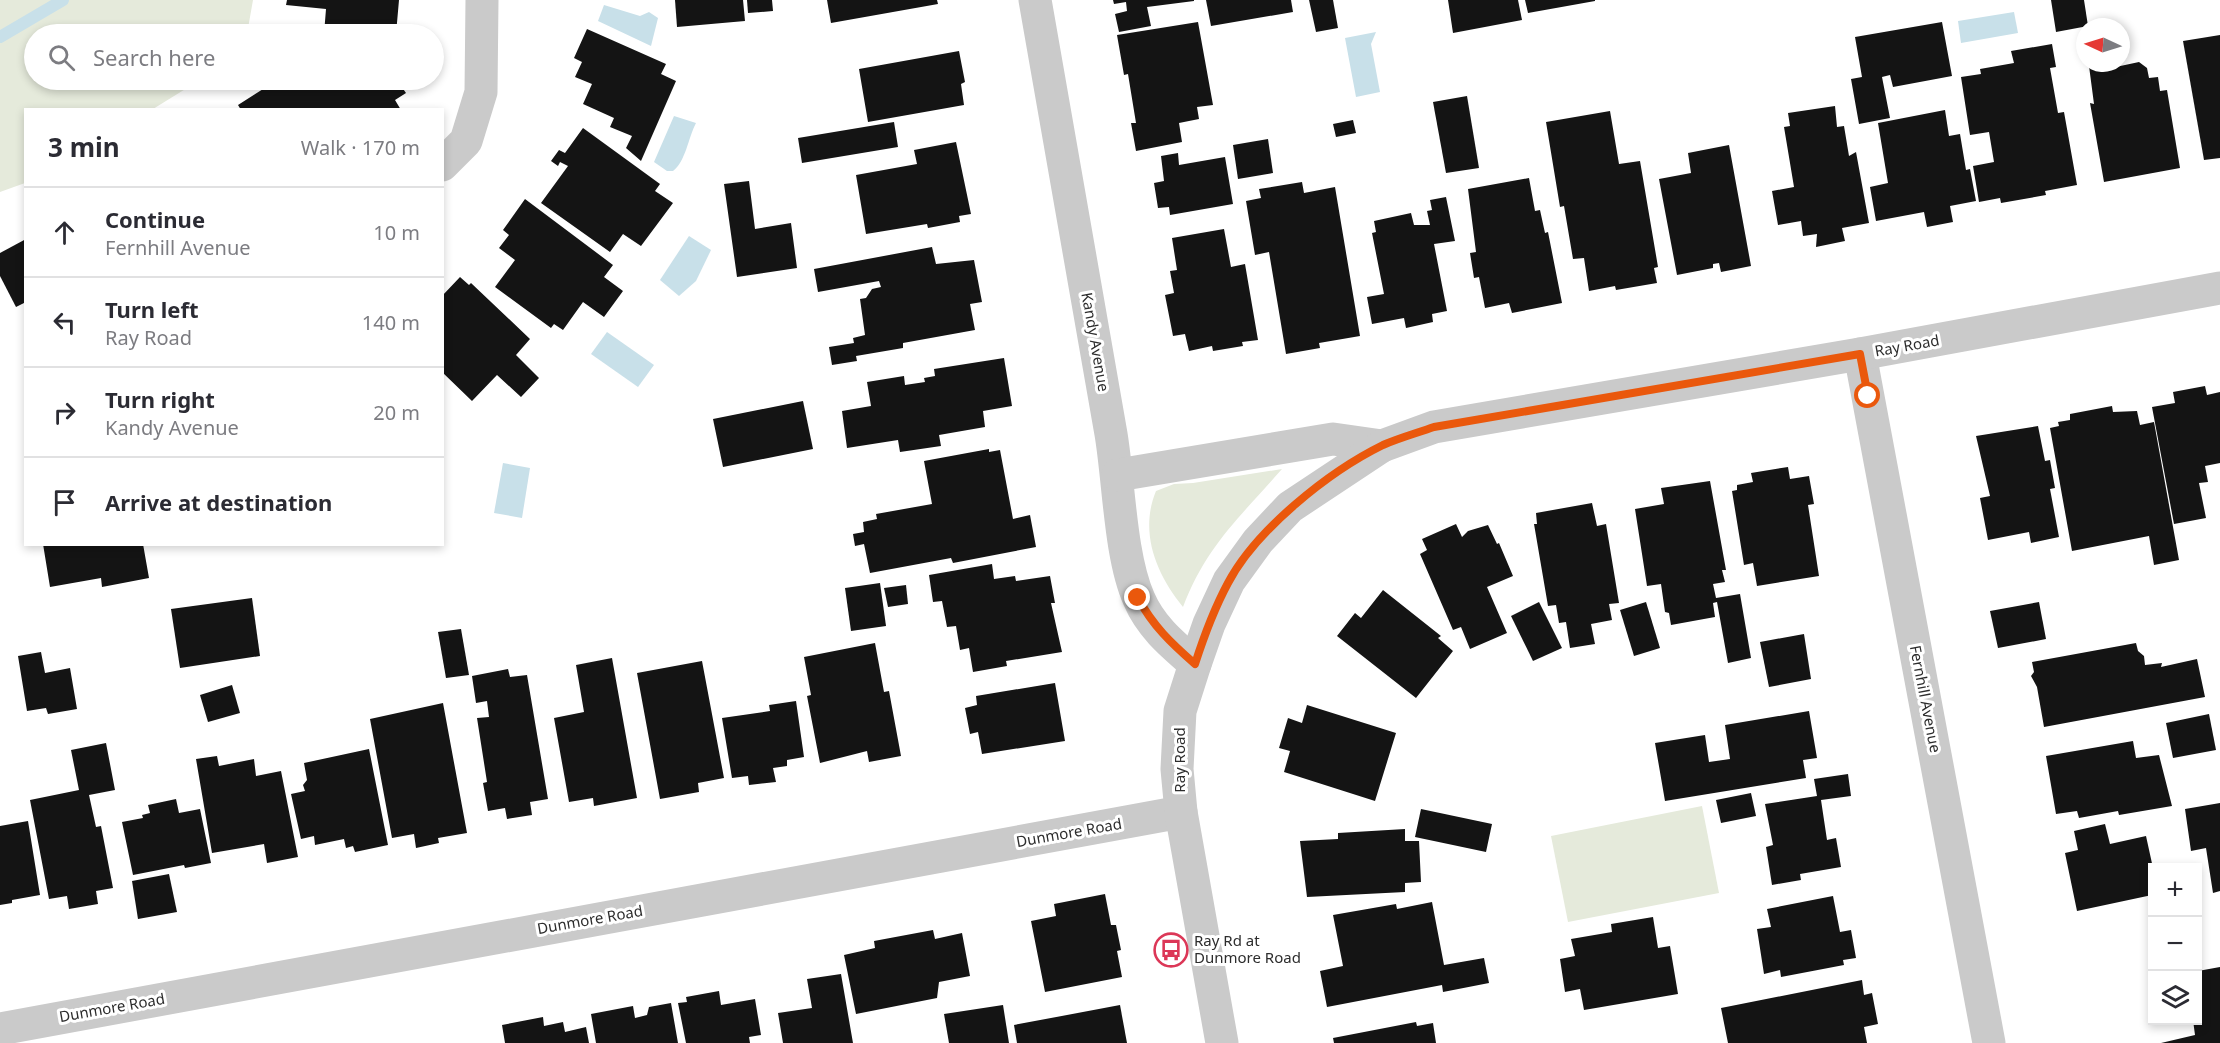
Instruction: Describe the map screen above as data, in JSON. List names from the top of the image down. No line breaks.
{"streets":{"street":["Kandy Avenue","Ray Road","Fernhill Avenue","Dunmore Road"]},"crossings":[["Kandy Avenue","Ray Road"],["Ray Road","Fernhill Avenue"],["Ray Road","Dunmore Road"]],"places":{"bus stop":["Ray Rd at Dunmore Road"]},"north":"left","page":{"search":"Search here","heading":["3 min","Walk · 170 m"],"list":[["Continue","Fernhill Avenue","10 m"],["Turn left","Ray Road","140 m"],["Turn right","Kandy Avenue","20 m"],"Arrive at destination"],"map_buttons":["+","−"]}}
